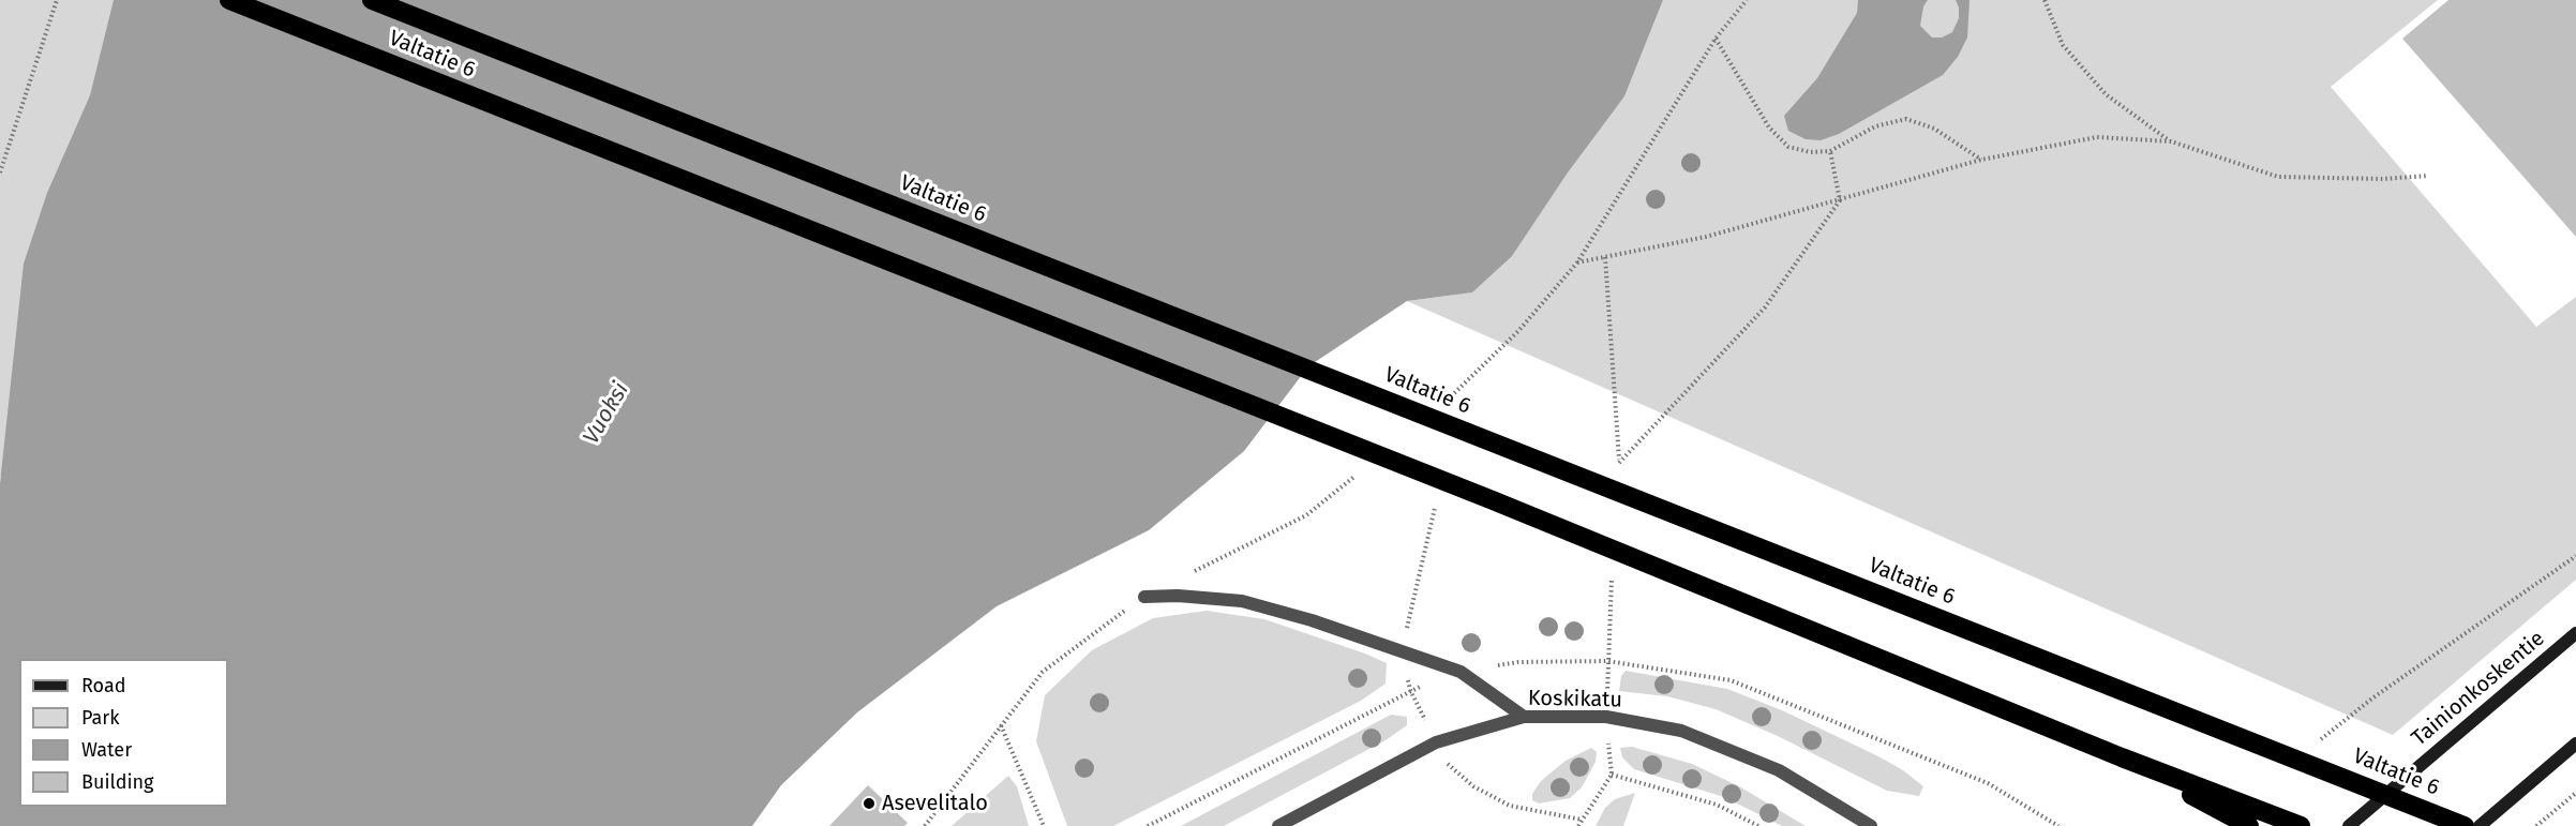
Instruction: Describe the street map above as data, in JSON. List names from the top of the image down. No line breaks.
{"streets":{"highway":["Valtatie 6"],"main road":["Tainionkoskentie"],"street":["Koskikatu"]},"water":["Vuoksi"],"places":["Asevelitalo"],"legend":["Road","Park","Water","Building"]}
